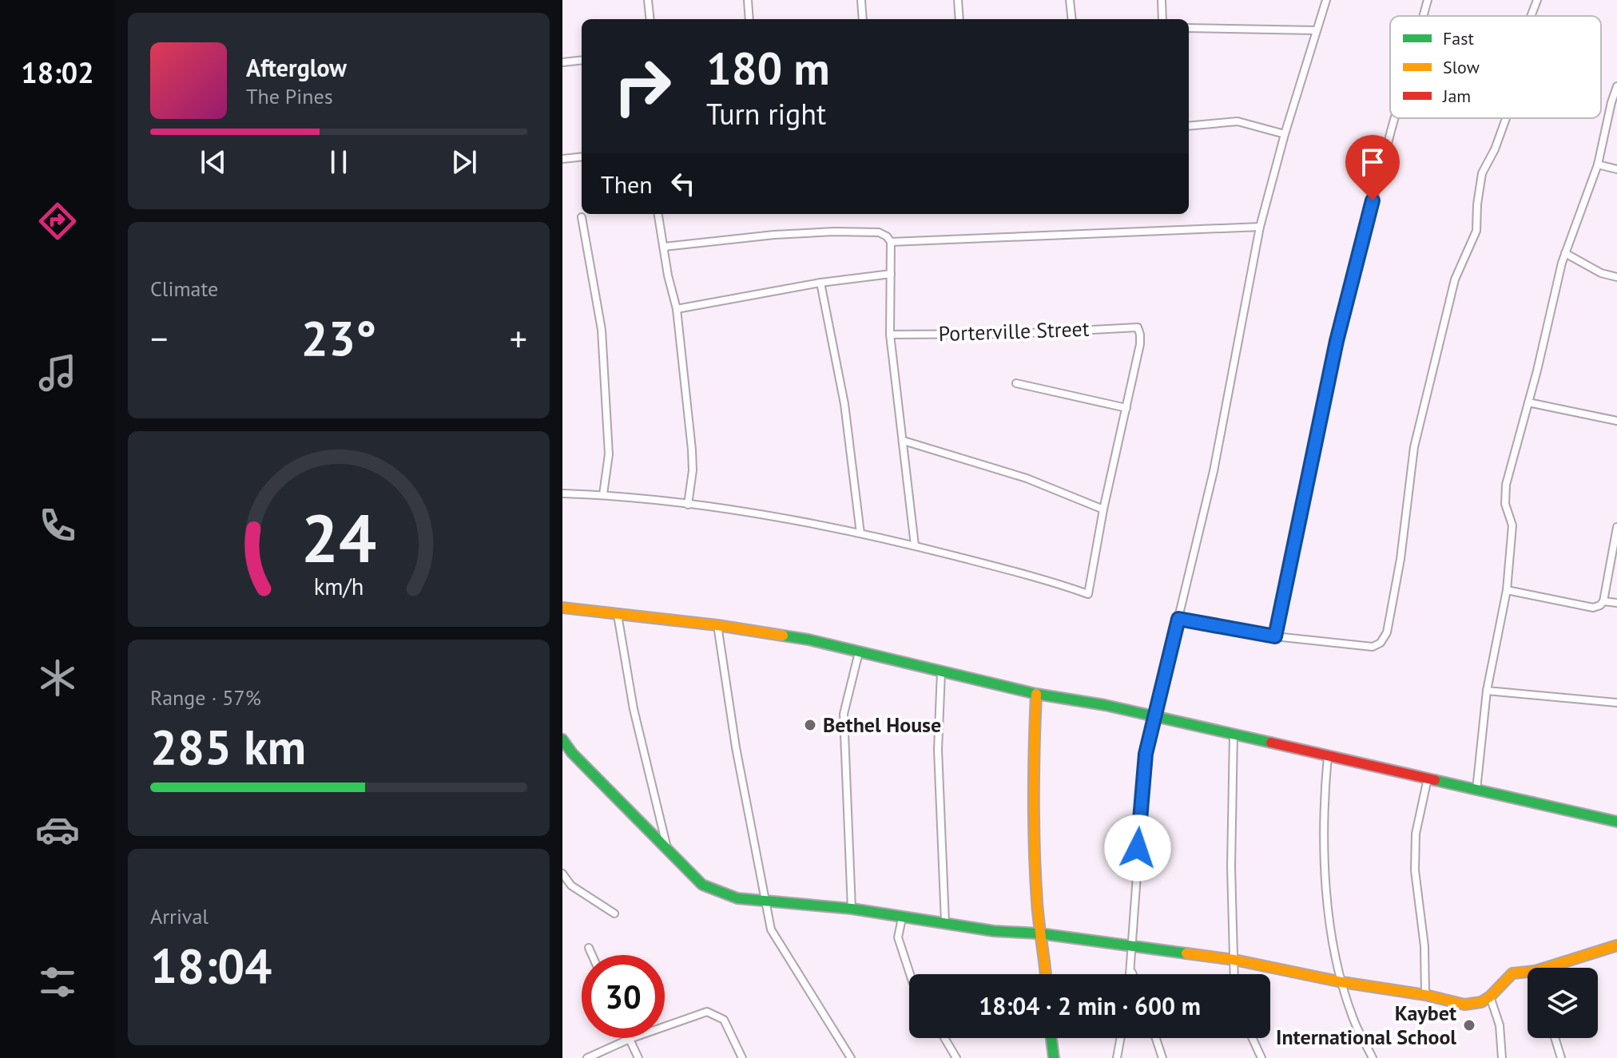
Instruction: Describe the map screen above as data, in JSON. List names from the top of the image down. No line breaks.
{"streets":{"street":["Porterville Street"]},"places":["Bethel House","Kaybet International School"],"legend":["Fast","Slow","Jam"],"page":{"tabs":"18:02","turn":["180 m","Turn right"],"song":["Afterglow","The Pines"],"then":"Then","tile":["Climate",["Range · 57%","285 km"],["Arrival","18:04"]],"heat":["−","23°","+"],"limit":"30","trip":"18:04 · 2 min · 600 m","gauge":["24","km/h"]}}
